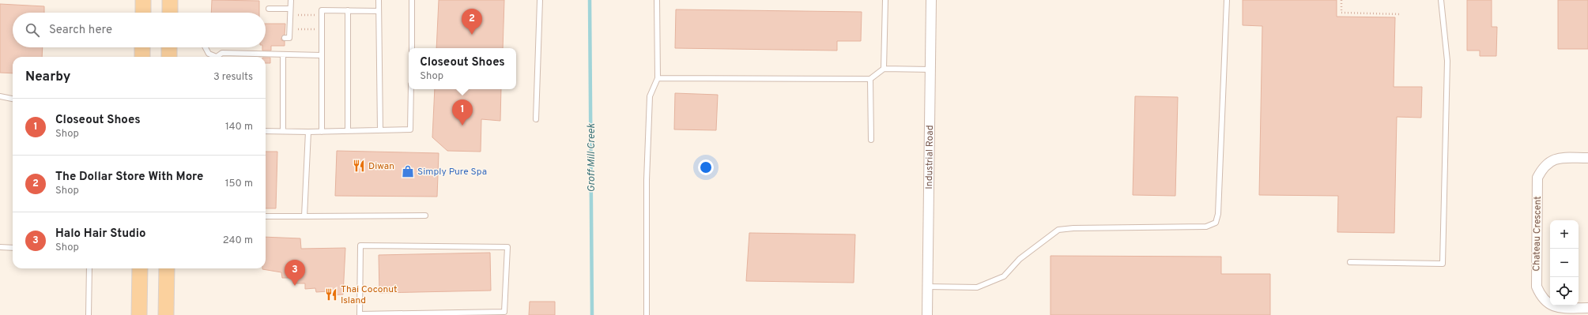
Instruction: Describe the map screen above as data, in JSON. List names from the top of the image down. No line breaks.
{"streets":{"street":["Industrial Road","Chateau Crescent"]},"water":["Groff Mill Creek"],"places":{"restaurant":["Diwan","Thai Coconut Island"],"shop":["Simply Pure Spa"]},"page":{"pins":["2","1","3"],"search":"Search here","popup":["Closeout Shoes","Shop"],"heading":["Nearby","3 results"],"list":[{"mark":"1","name":"Closeout Shoes","note":"Shop","value":"140 m"},{"mark":"2","name":"The Dollar Store With More","note":"Shop","value":"150 m"},{"mark":"3","name":"Halo Hair Studio","note":"Shop","value":"240 m"}],"map_buttons":["+","−"]}}
